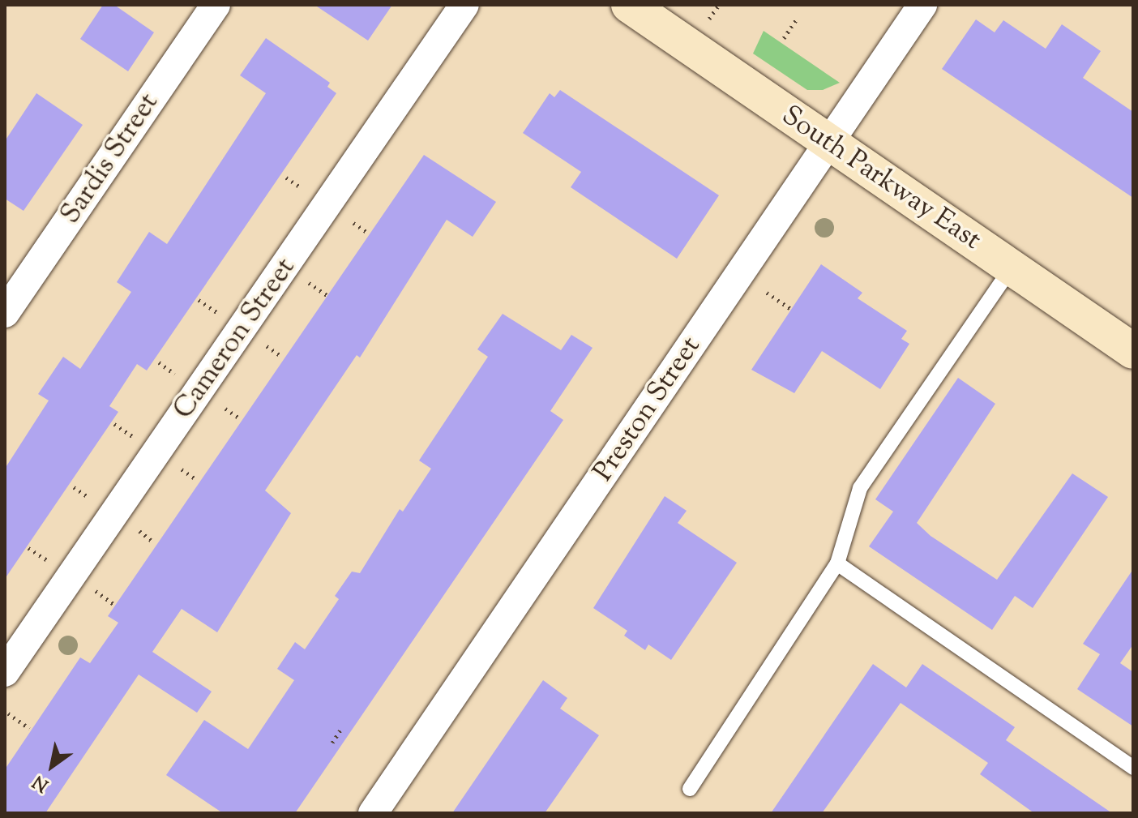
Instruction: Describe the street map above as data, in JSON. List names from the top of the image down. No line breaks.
{"streets":{"main road":["South Parkway East"],"street":["Sardis Street","Cameron Street","Preston Street"]},"crossings":[["South Parkway East","Preston Street"]],"north":"bottom left"}
